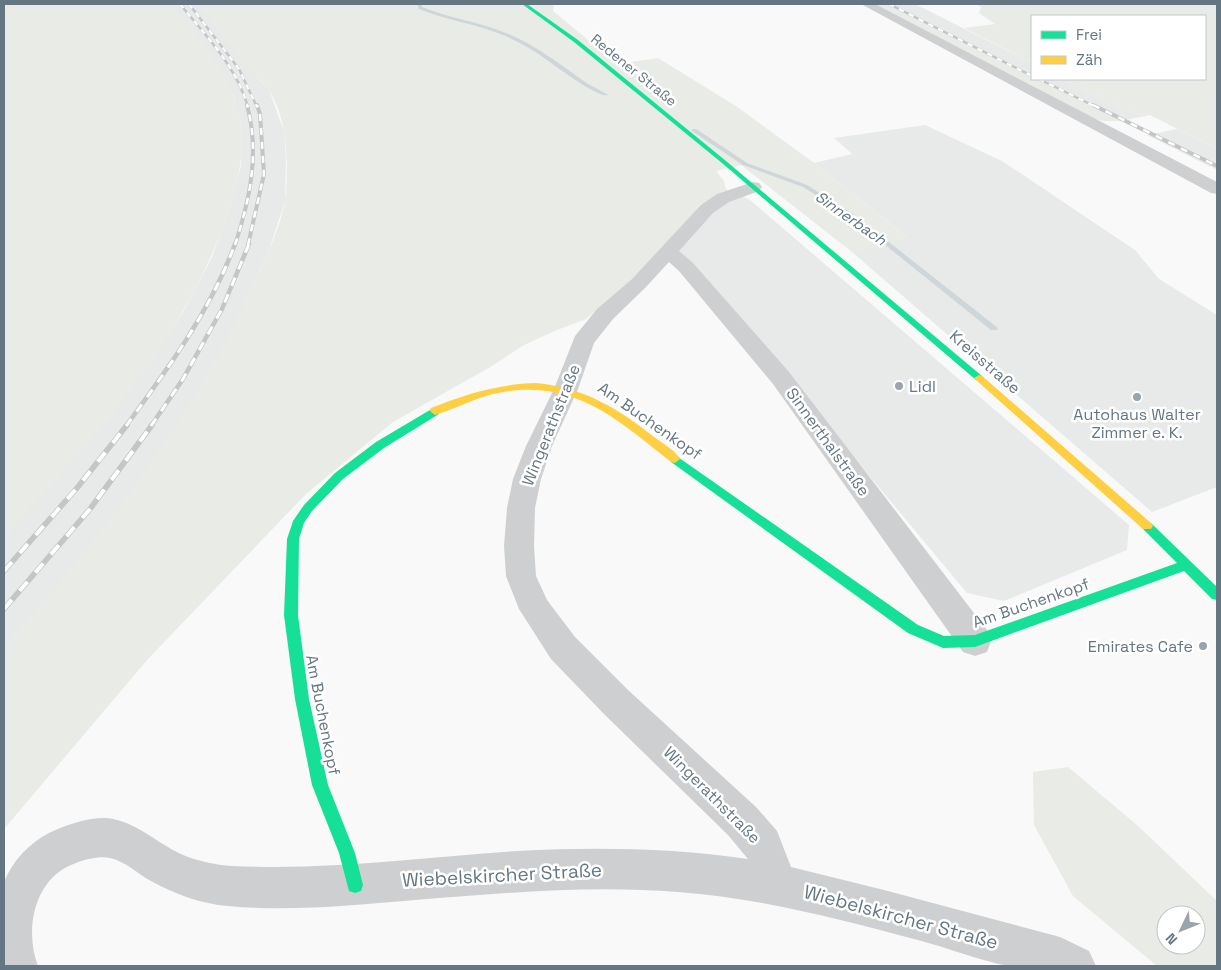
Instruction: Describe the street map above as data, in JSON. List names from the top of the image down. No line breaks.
{"streets":{"main road":["Redener Straße","Kreisstraße","Am Buchenkopf"],"street":["Wingerathstraße","Sinnerthalstraße","Wiebelskircher Straße"]},"crossings":[["Redener Straße","Kreisstraße"],["Kreisstraße","Am Buchenkopf"],["Kreisstraße","Wingerathstraße"],["Am Buchenkopf","Wingerathstraße"],["Am Buchenkopf","Sinnerthalstraße"],["Am Buchenkopf","Wiebelskircher Straße"],["Wingerathstraße","Sinnerthalstraße"],["Wingerathstraße","Wiebelskircher Straße"]],"water":["Sinnerbach"],"places":["Lidl","Autohaus Walter Zimmer e. K.","Emirates Cafe"],"legend":["Frei","Zäh"],"north":"bottom left"}
